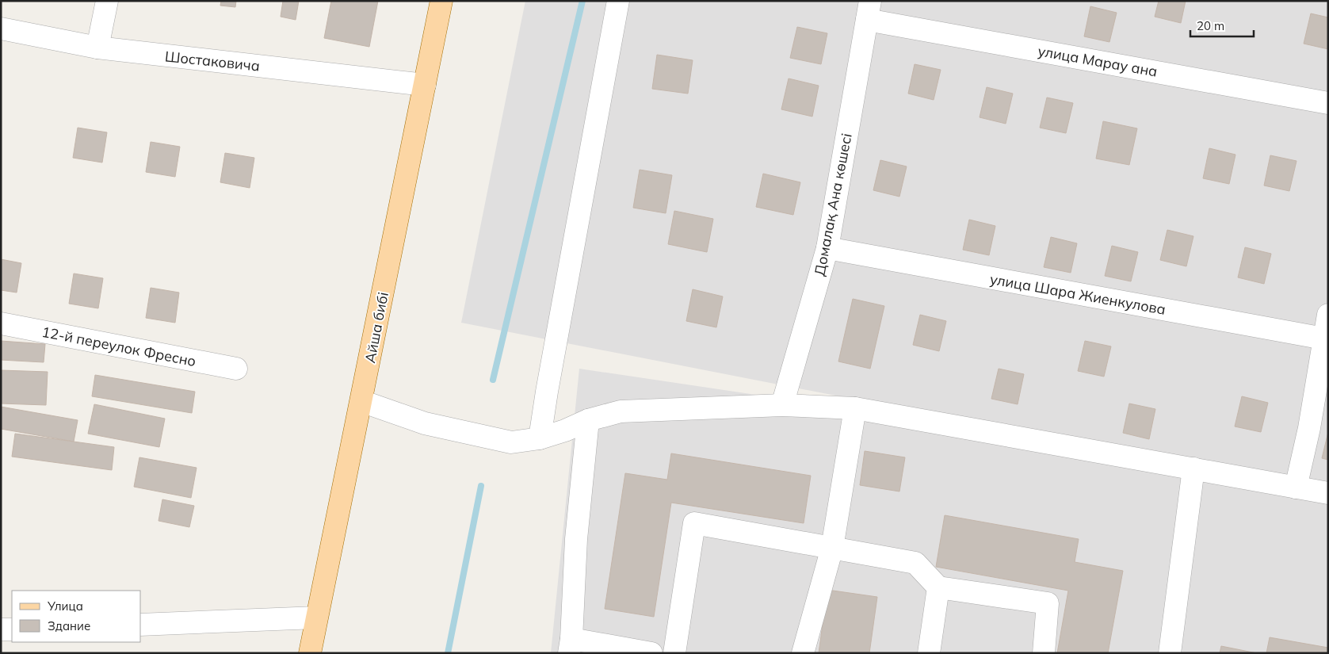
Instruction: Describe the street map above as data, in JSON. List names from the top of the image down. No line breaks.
{"streets":{"main road":["Айша бибі"],"street":["Шостаковича","улица Марау ана","Домалақ Ана көшесі","улица Шара Жиенкулова","12-й переулок Фресно"]},"crossings":[["Шостаковича","Айша бибі"],["улица Марау ана","Домалақ Ана көшесі"],["Домалақ Ана көшесі","улица Шара Жиенкулова"]],"legend":["Улица","Здание"],"scale_bar":"20 m"}
